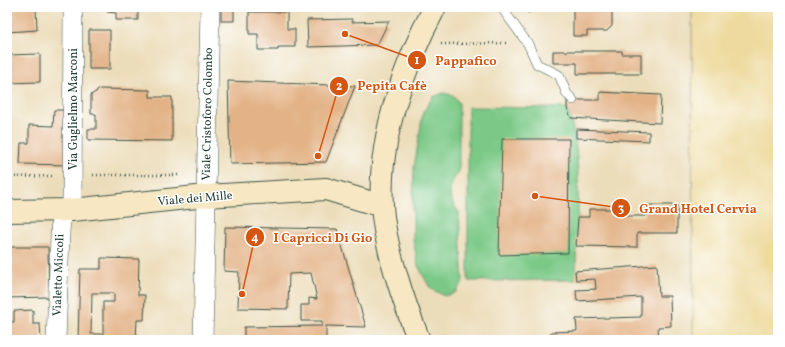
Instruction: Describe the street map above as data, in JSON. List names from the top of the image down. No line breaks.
{"streets":{"street":["Via Guglielmo Marconi","Viale Cristoforo Colombo","Viale dei Mille","Vialetto Miccoli"]},"crossings":[["Via Guglielmo Marconi","Viale dei Mille"],["Via Guglielmo Marconi","Vialetto Miccoli"],["Viale Cristoforo Colombo","Viale dei Mille"],["Viale dei Mille","Vialetto Miccoli"]],"places":["Pappafico","Pepita Cafè","Grand Hotel Cervia","I Capricci Di Gio"]}
